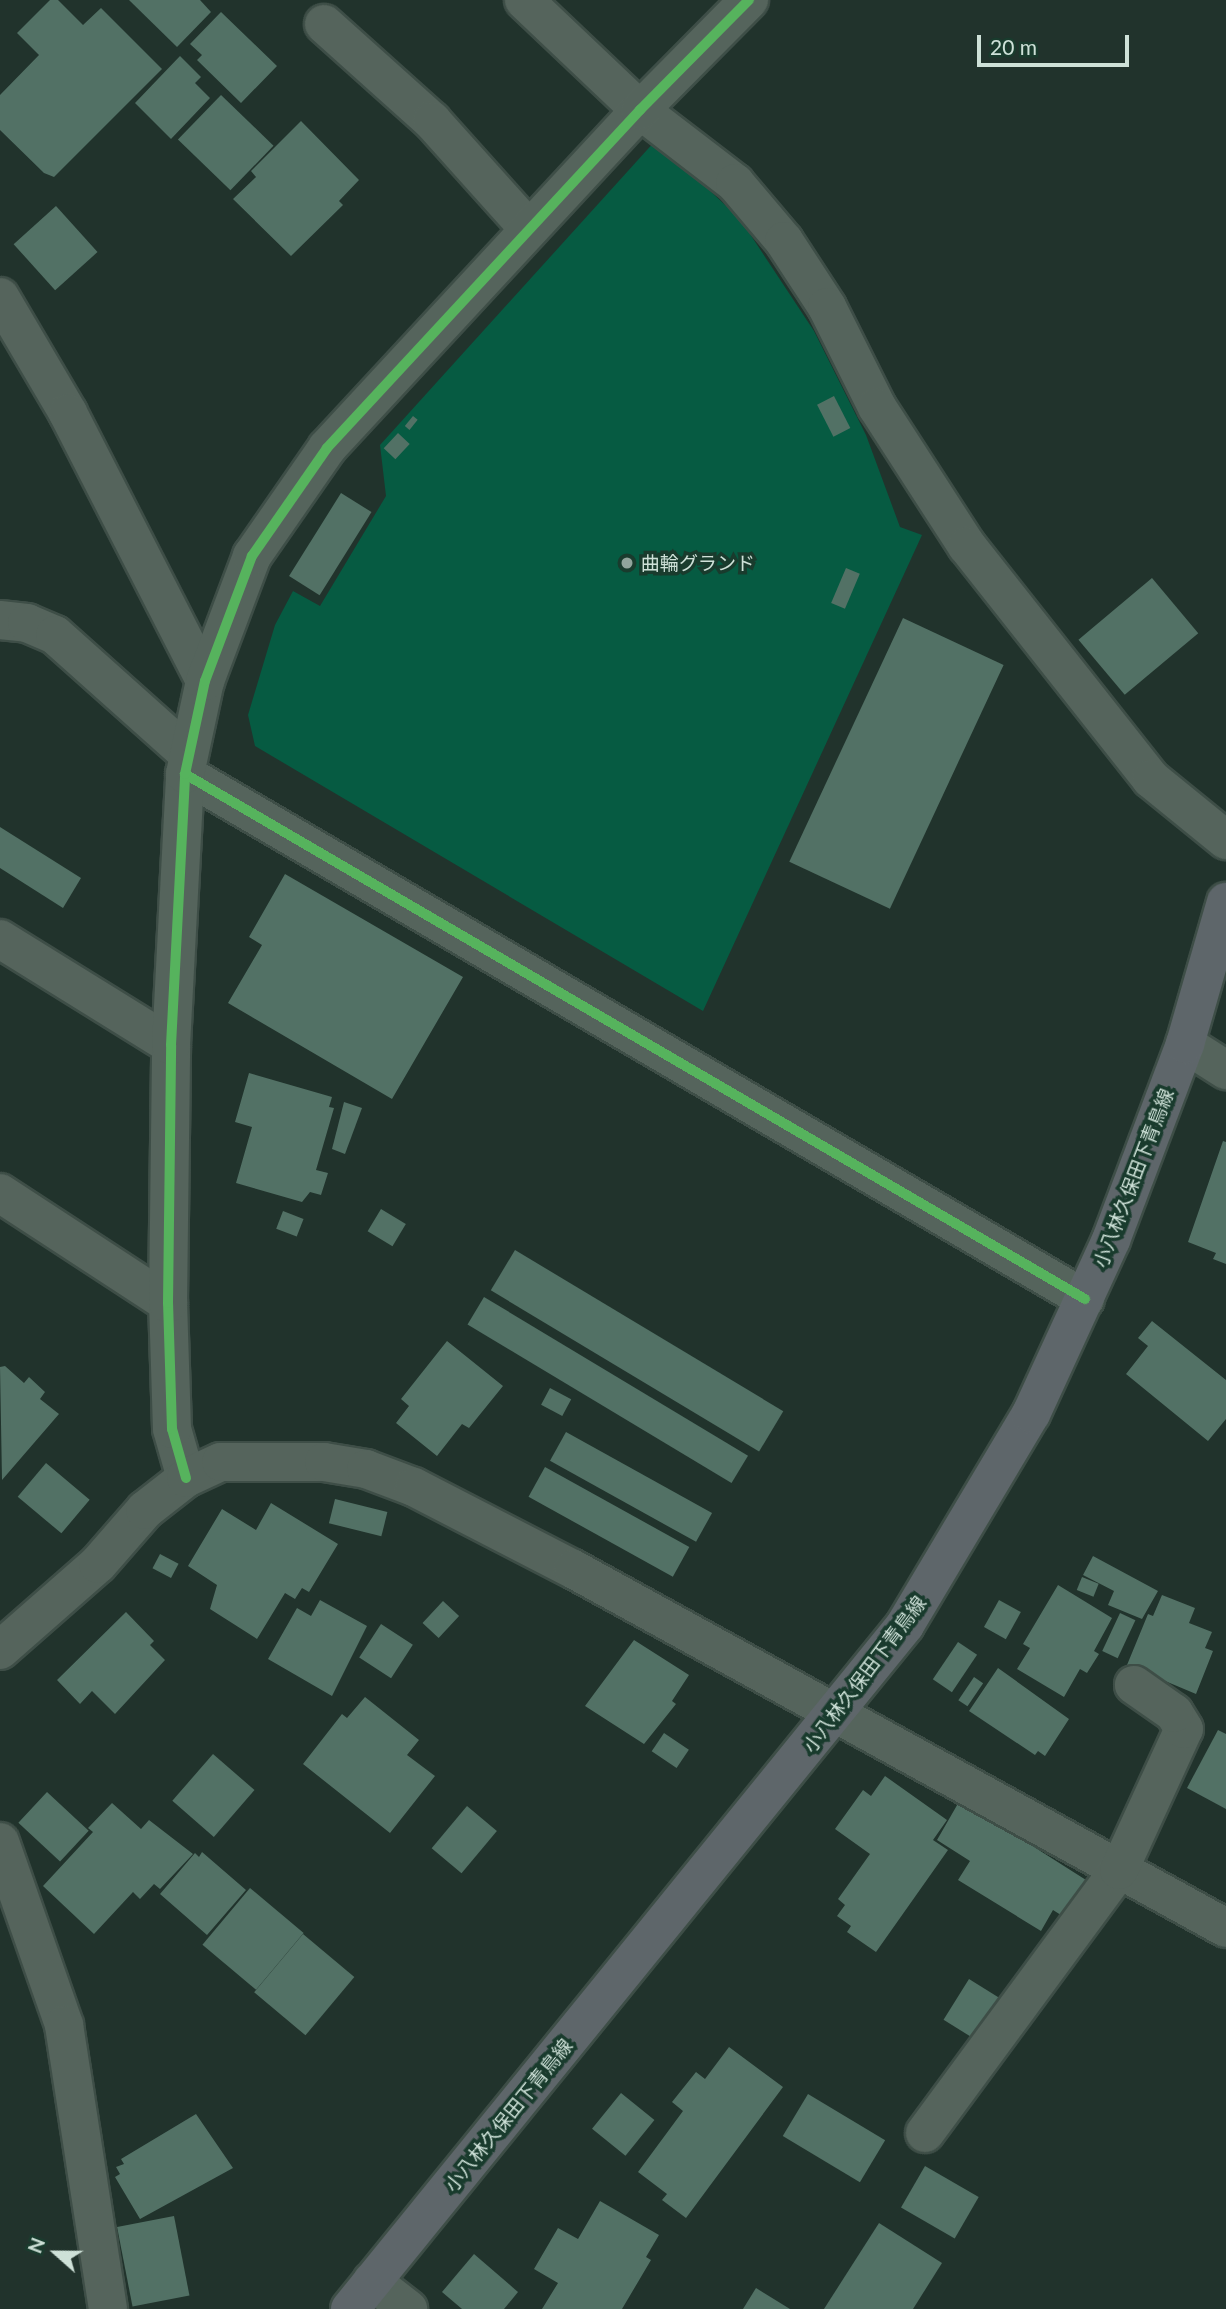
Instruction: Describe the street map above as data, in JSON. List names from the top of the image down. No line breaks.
{"streets":{"main road":["小八林久保田下青鳥線"]},"places":["曲輪グランド"],"scale_bar":"20 m","north":"left"}
